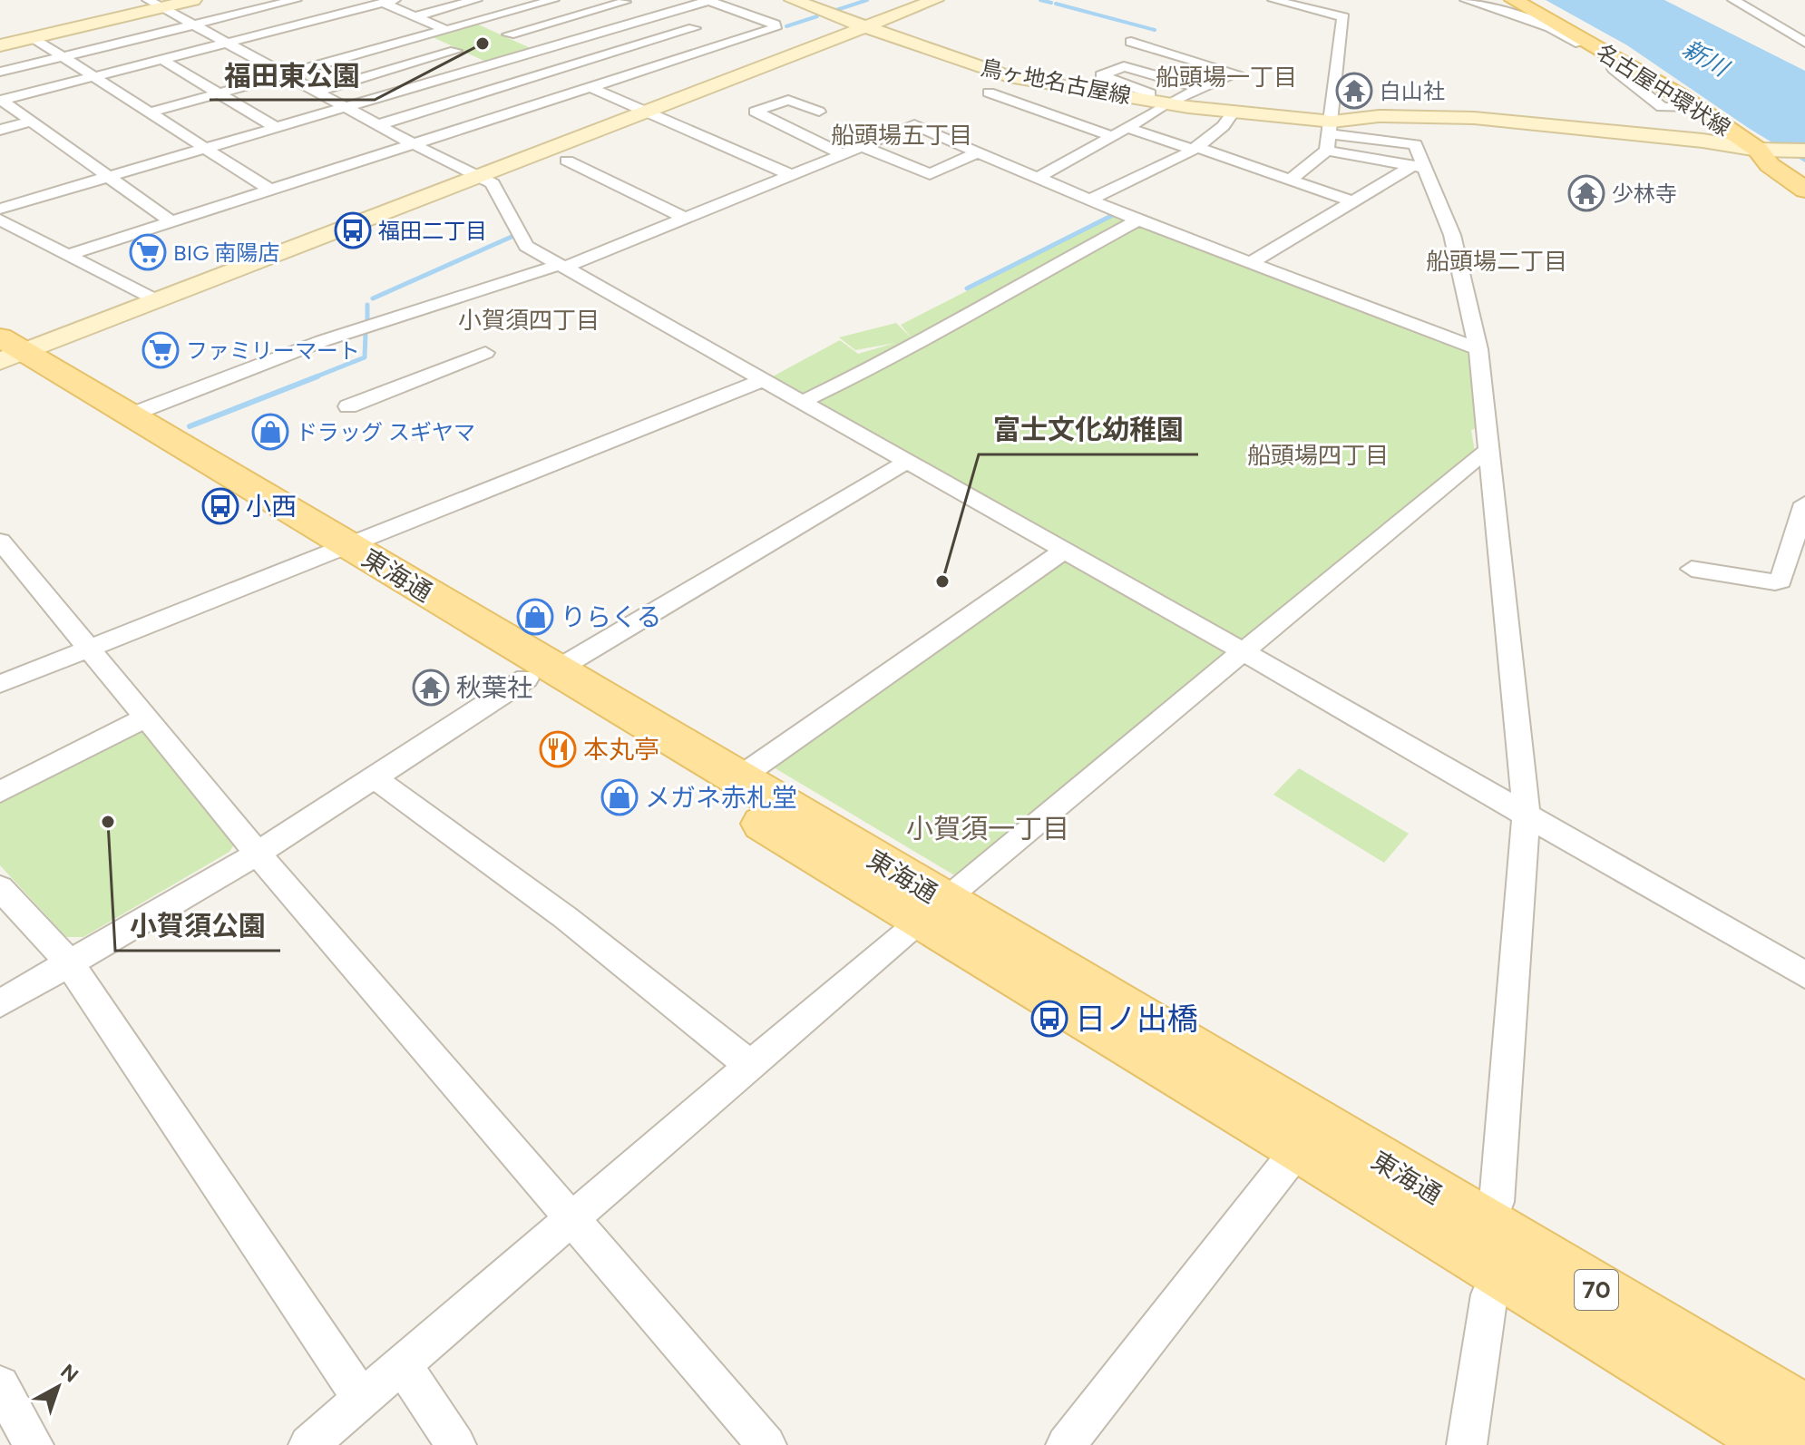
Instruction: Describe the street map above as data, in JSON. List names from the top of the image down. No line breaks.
{"streets":{"main road":["名古屋中環状線","東海通","70"],"street":["鳥ヶ地名古屋線"]},"crossings":[["鳥ヶ地名古屋線","名古屋中環状線"]],"districts":["船頭場一丁目","船頭場五丁目","船頭場二丁目","小賀須四丁目","船頭場四丁目","小賀須一丁目"],"water":["新川"],"places":{"other":["福田東公園","富士文化幼稚園","小賀須公園"],"temple":["白山社","少林寺","秋葉社"],"bus stop":["福田二丁目","小西","日ノ出橋"],"supermarket":["BIG 南陽店","ファミリーマート"],"shop":["ドラッグ スギヤマ","りらくる","メガネ赤札堂"],"restaurant":["本丸亭"]},"north":"top right"}
